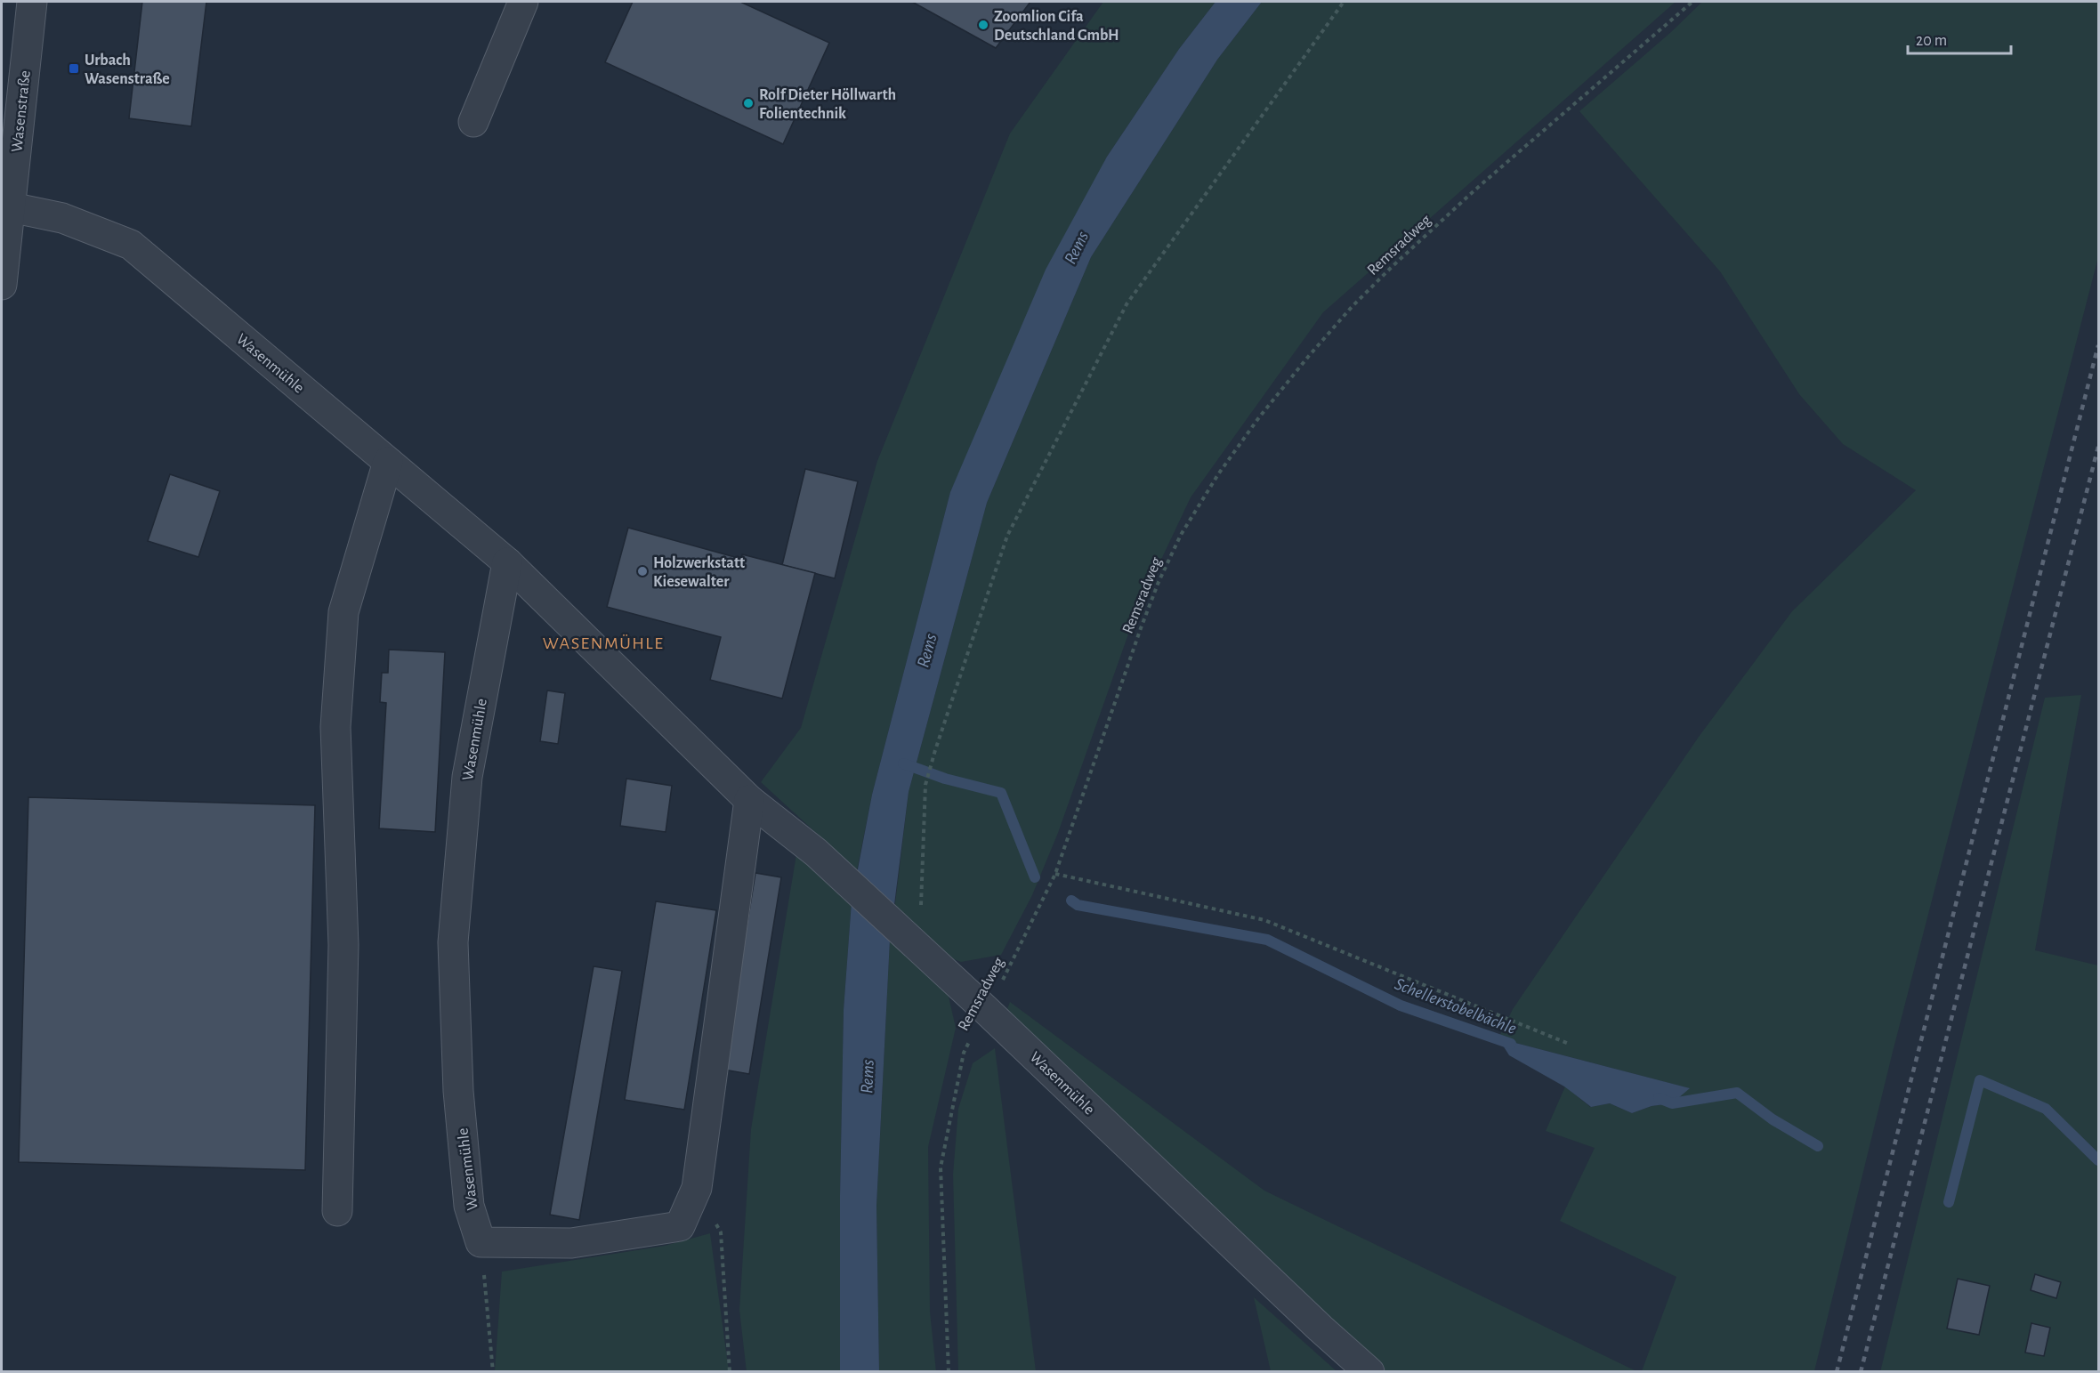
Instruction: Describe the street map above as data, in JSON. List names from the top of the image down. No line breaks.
{"streets":{"street":["Wasenstraße","Wasenmühle"],"path":["Remsradweg"]},"crossings":[["Wasenstraße","Wasenmühle"],["Remsradweg","Wasenmühle"]],"districts":["WASENMÜHLE"],"water":["Rems","Schellerstobelbächle"],"places":{"other":["Zoomlion Cifa Deutschland GmbH","Rolf Dieter Höllwarth Folientechnik","Holzwerkstatt Kiesewalter"],"transit":["Urbach Wasenstraße"]},"scale_bar":"20 m"}
